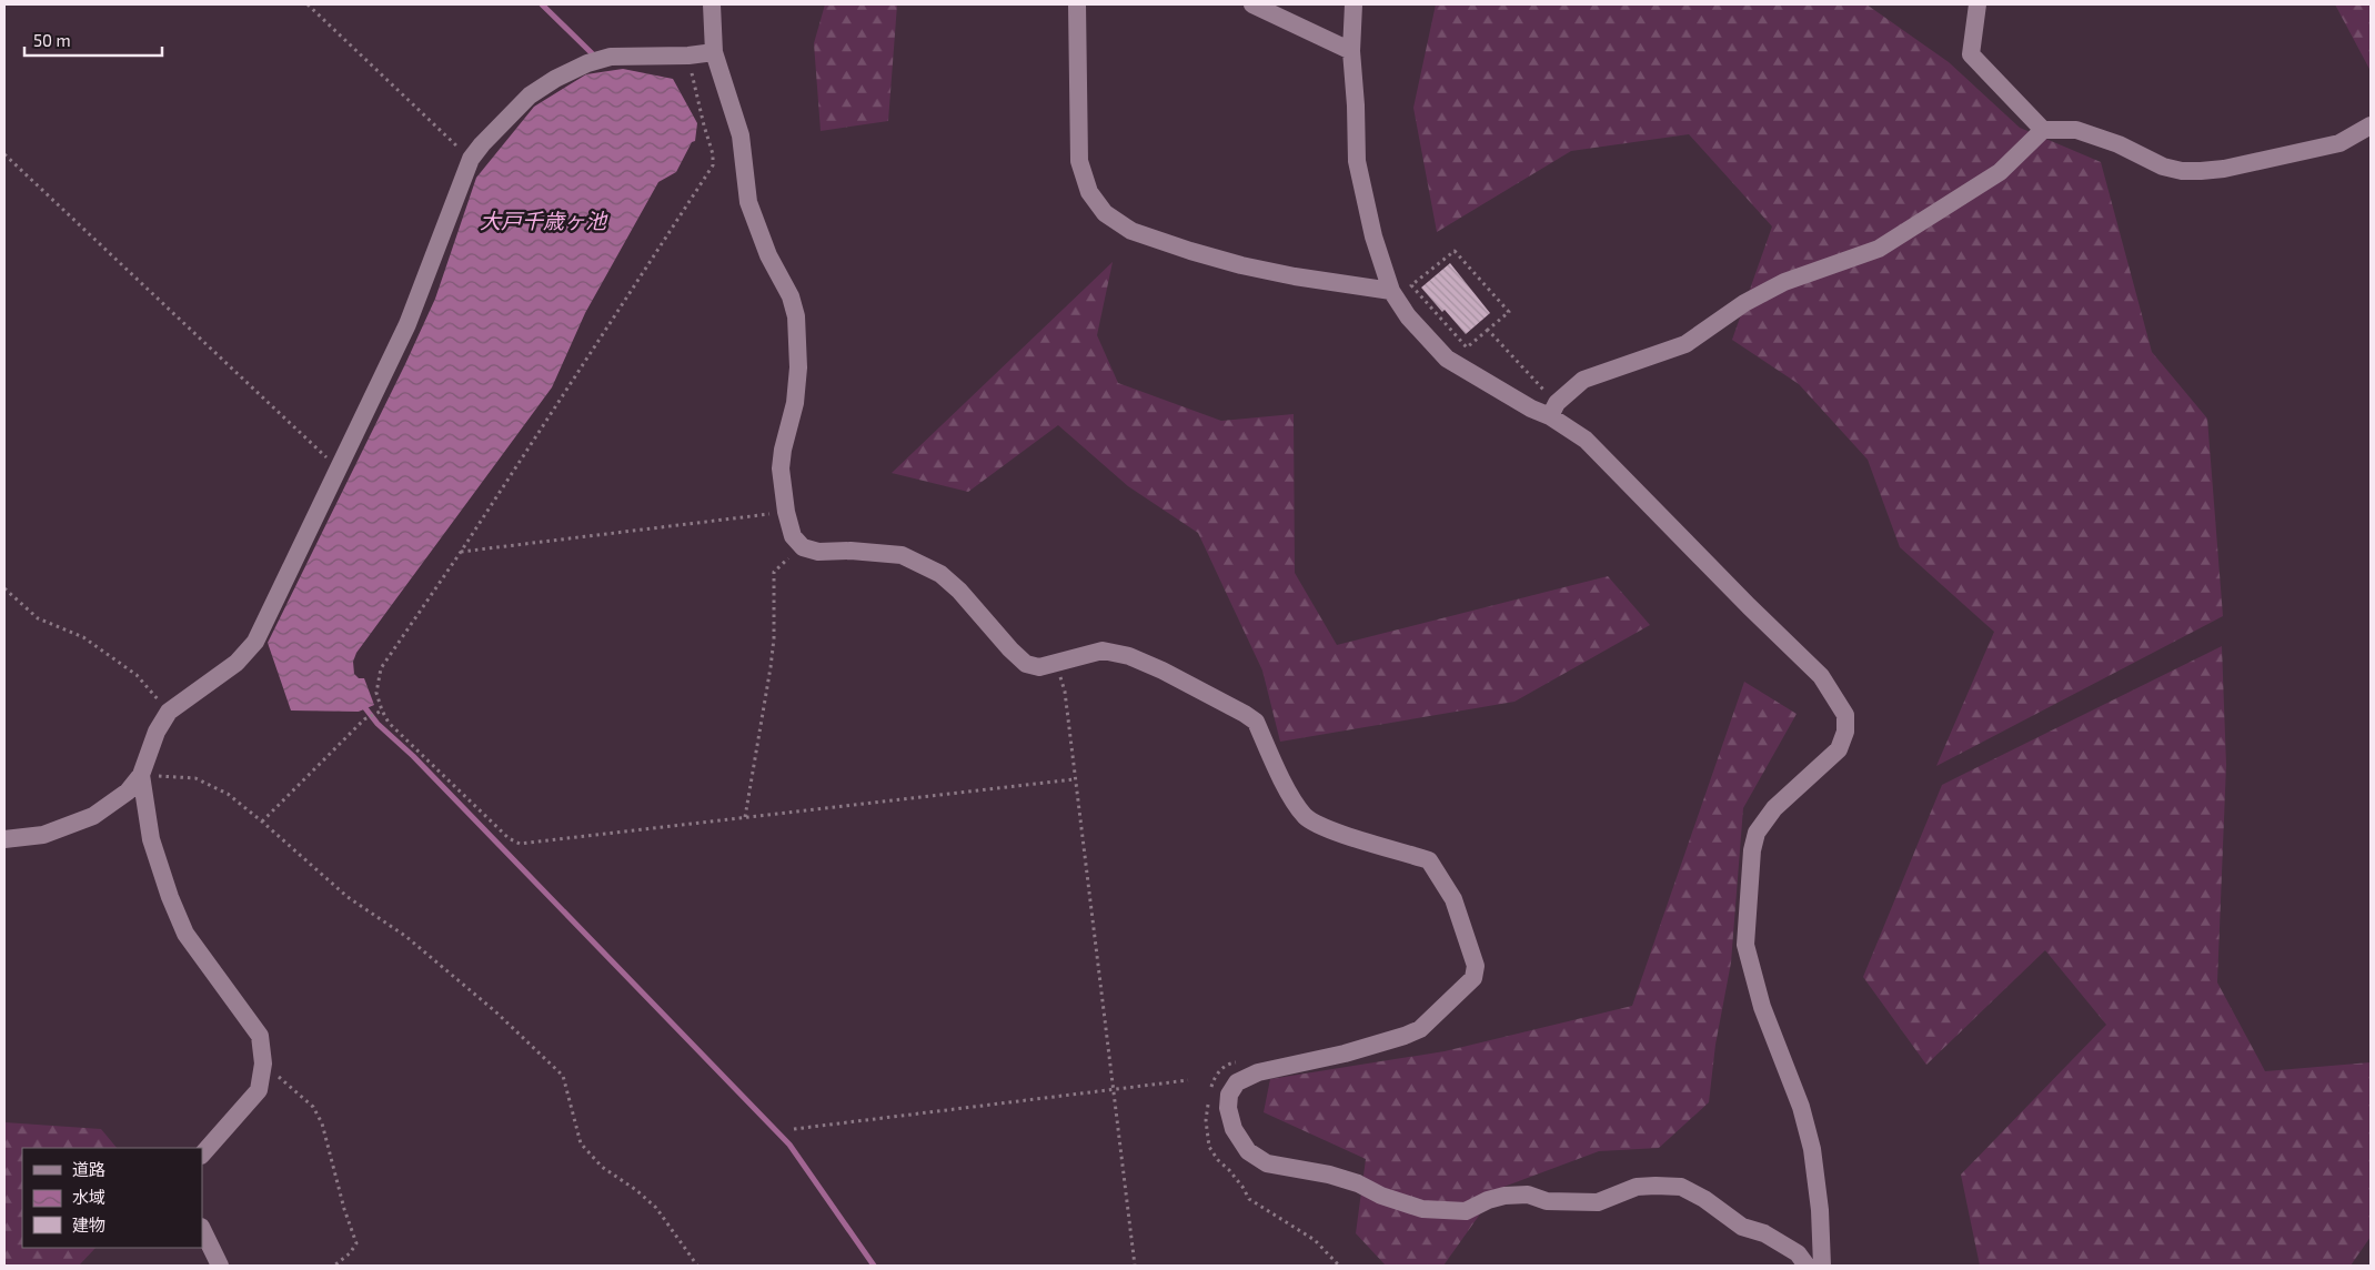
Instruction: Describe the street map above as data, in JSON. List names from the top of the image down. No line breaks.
{"water":["大戸千歳ヶ池"],"legend":["道路","水域","建物"],"scale_bar":"50 m"}
